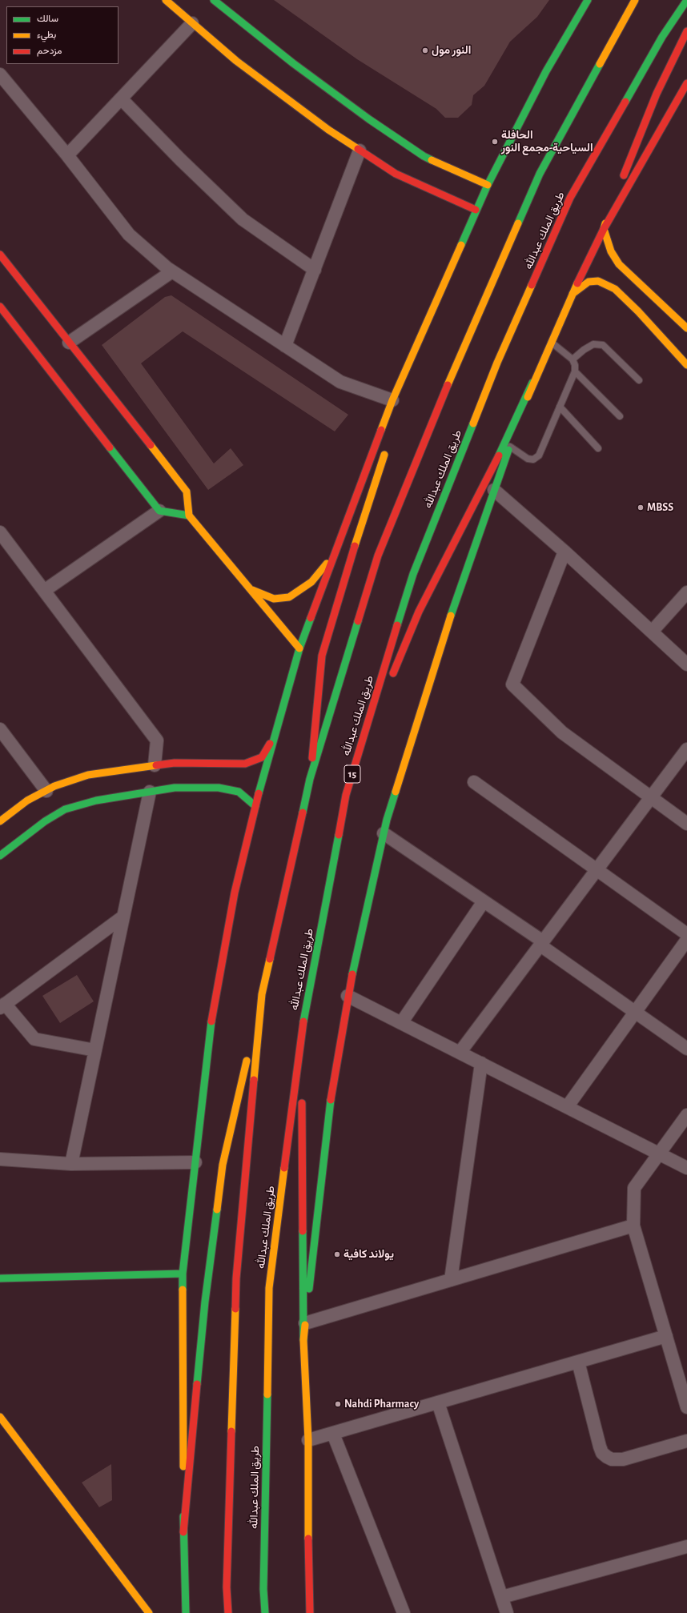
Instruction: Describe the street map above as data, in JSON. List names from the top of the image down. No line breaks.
{"streets":{"main road":["طريق الملك عبدالله","15"]},"places":["النور مول","الحافلة السياحية-مجمع النور","MBSS","يولاند كافية","Nahdi Pharmacy"],"legend":["سالك","بطيء","مزدحم"]}
